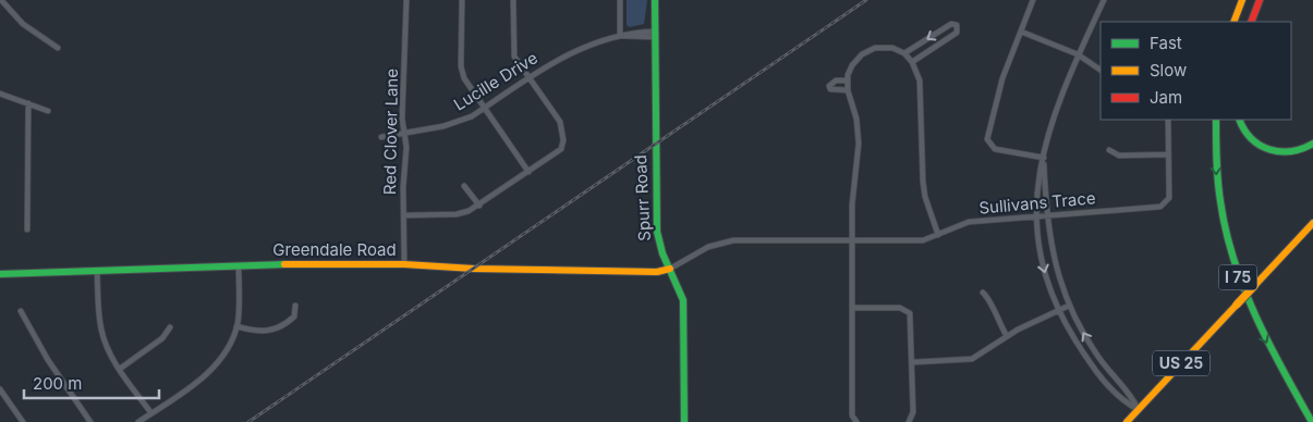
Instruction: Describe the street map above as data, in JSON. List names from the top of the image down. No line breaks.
{"streets":{"main road":["Spurr Road","Greendale Road","I 75","US 25"],"street":["Lucille Drive","Red Clover Lane","Sullivans Trace"]},"crossings":[["Lucille Drive","Red Clover Lane"],["Lucille Drive","Spurr Road"],["Red Clover Lane","Greendale Road"],["Spurr Road","Sullivans Trace"],["Spurr Road","Greendale Road"],["Sullivans Trace","Greendale Road"]],"legend":["Fast","Slow","Jam"],"scale_bar":"200 m"}
